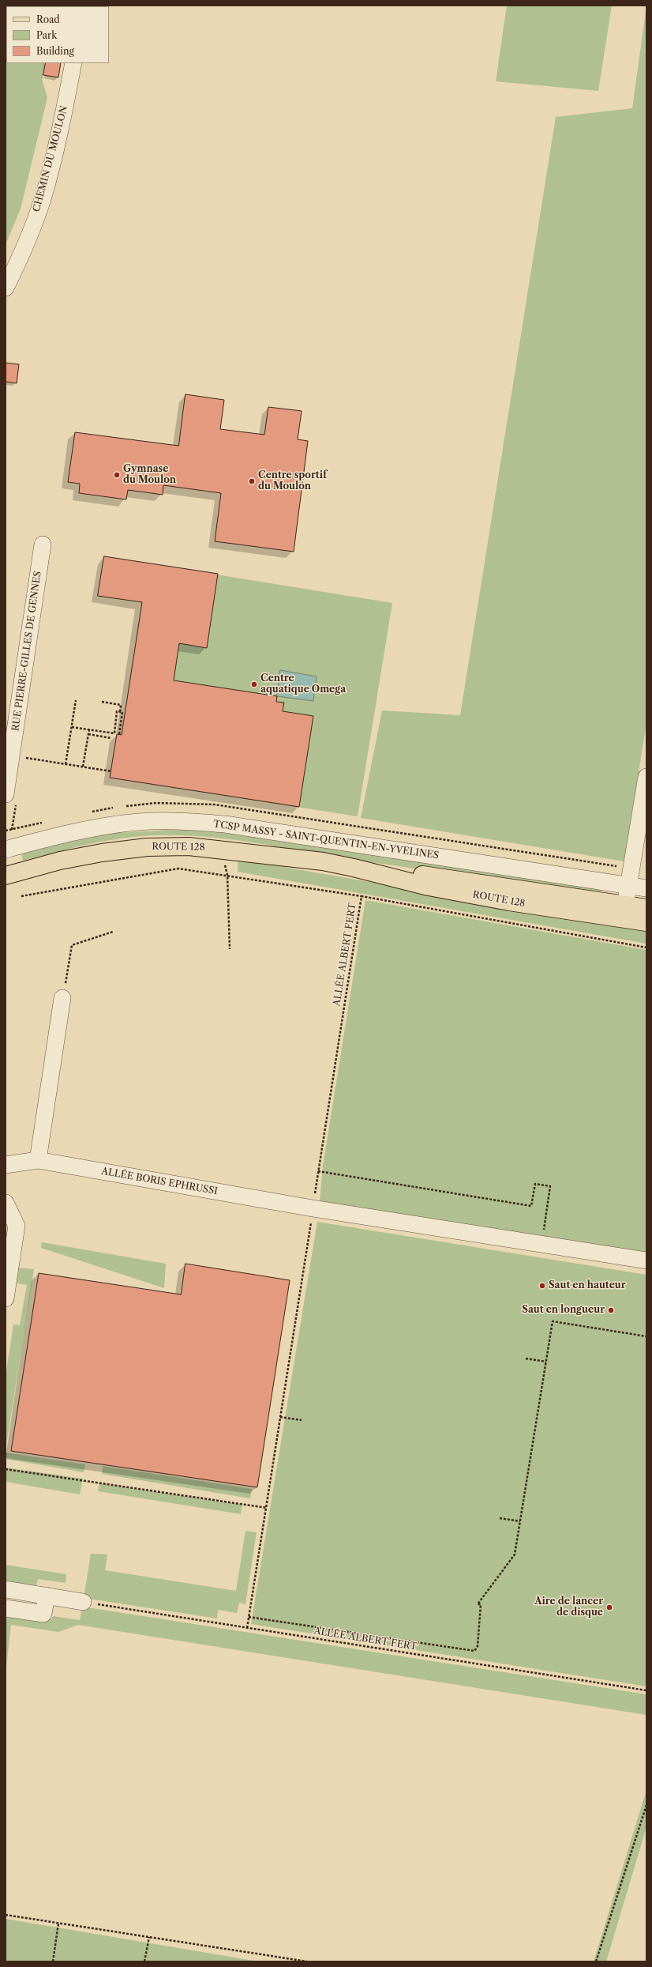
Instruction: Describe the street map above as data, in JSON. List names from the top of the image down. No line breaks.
{"streets":{"main road":["ROUTE 128"],"street":["CHEMIN DU MOULON","RUE PIERRE-GILLES DE GENNES","TCSP MASSY - SAINT-QUENTIN-EN-YVELINES","ALLÉE BORIS EPHRUSSI"],"path":["ALLÉE ALBERT FERT"]},"crossings":[["ALLÉE ALBERT FERT","ALLÉE BORIS EPHRUSSI"]],"places":["Gymnase du Moulon","Centre sportif du Moulon","Centre aquatique Omega","Saut en hauteur","Saut en longueur","Aire de lancer de disque"],"legend":["Road","Park","Building"]}
